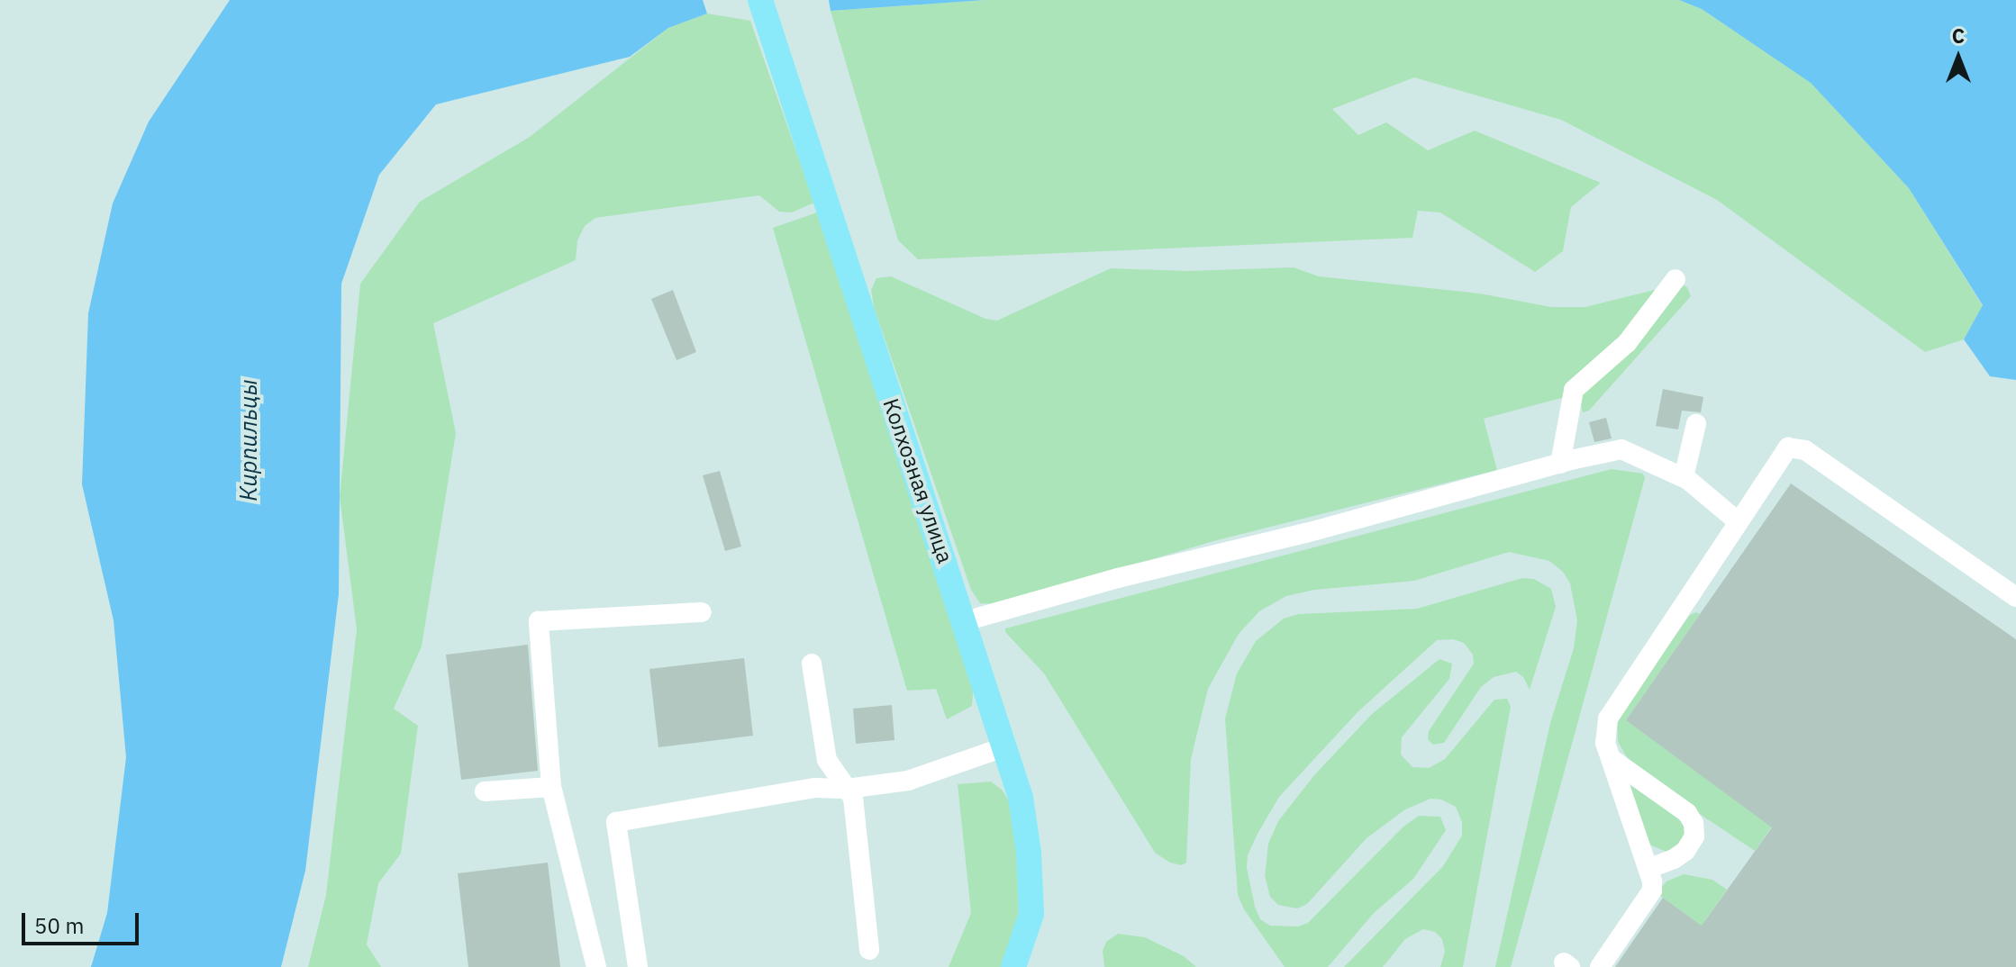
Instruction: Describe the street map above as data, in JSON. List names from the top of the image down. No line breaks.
{"streets":{"main road":["Колхозная улица"]},"water":["Кирпильцы"],"scale_bar":"50 m","north":"top"}
